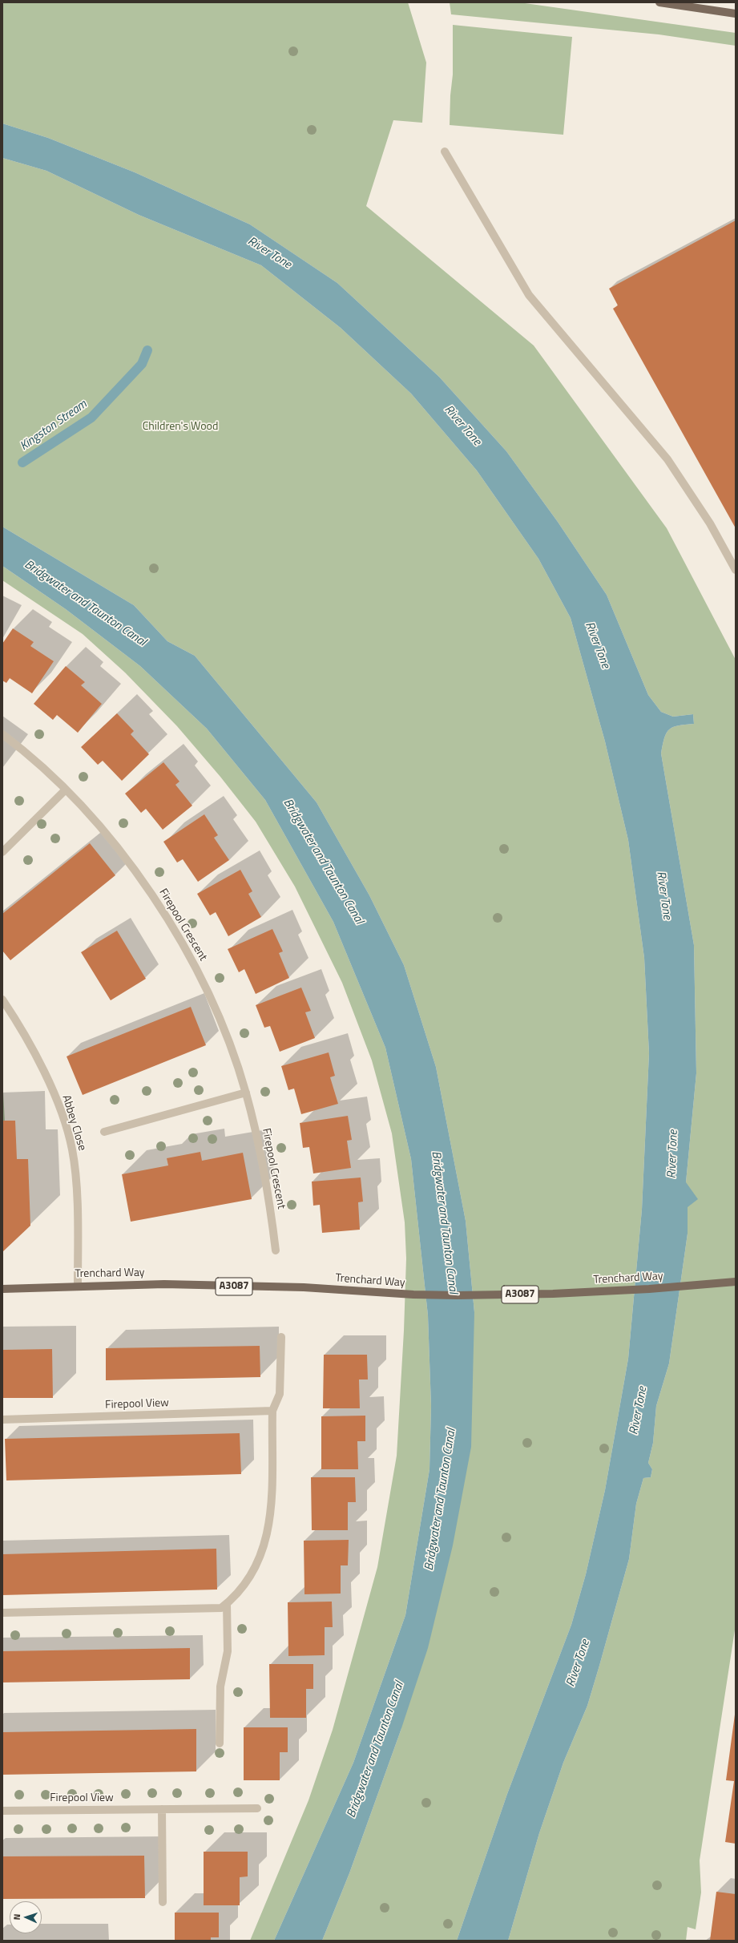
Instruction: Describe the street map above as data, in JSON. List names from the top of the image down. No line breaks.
{"streets":{"main road":["Trenchard Way","A3087"],"street":["Firepool Crescent","Abbey Close","Firepool View"]},"crossings":[["Abbey Close","Trenchard Way"]],"water":["River Tone","Kingston Stream","Bridgwater and Taunton Canal"],"parks":["Children's Wood"],"north":"left"}
